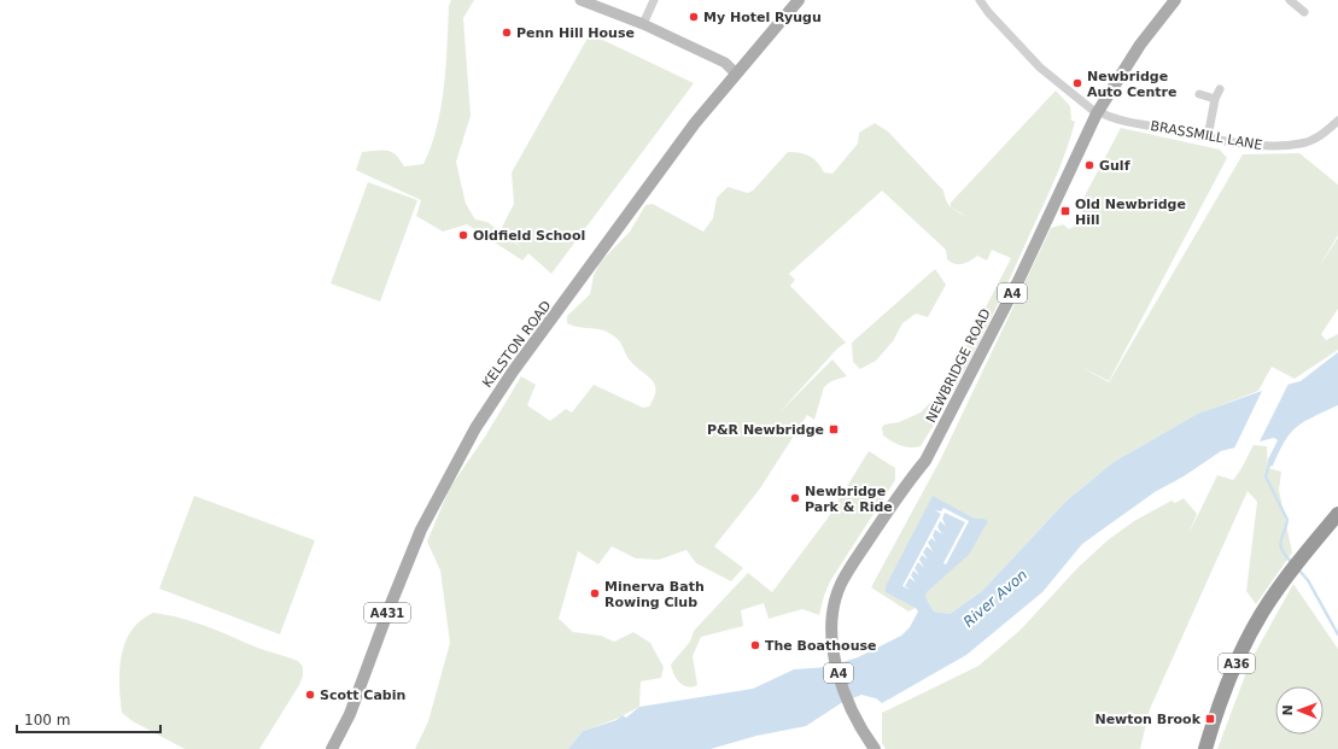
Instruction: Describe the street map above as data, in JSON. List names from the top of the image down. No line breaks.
{"streets":{"highway":["A36"],"main road":["A4","KELSTON ROAD","NEWBRIDGE ROAD","A431"],"street":["BRASSMILL LANE"]},"crossings":[["BRASSMILL LANE","NEWBRIDGE ROAD"]],"water":["River Avon"],"places":{"other":["My Hotel Ryugu","Penn Hill House","Newbridge Auto Centre","Gulf","Oldfield School","Newbridge Park & Ride","Minerva Bath Rowing Club","The Boathouse","Scott Cabin"],"transit":["Old Newbridge Hill","P&R Newbridge","Newton Brook"]},"scale_bar":"100 m","north":"left"}
